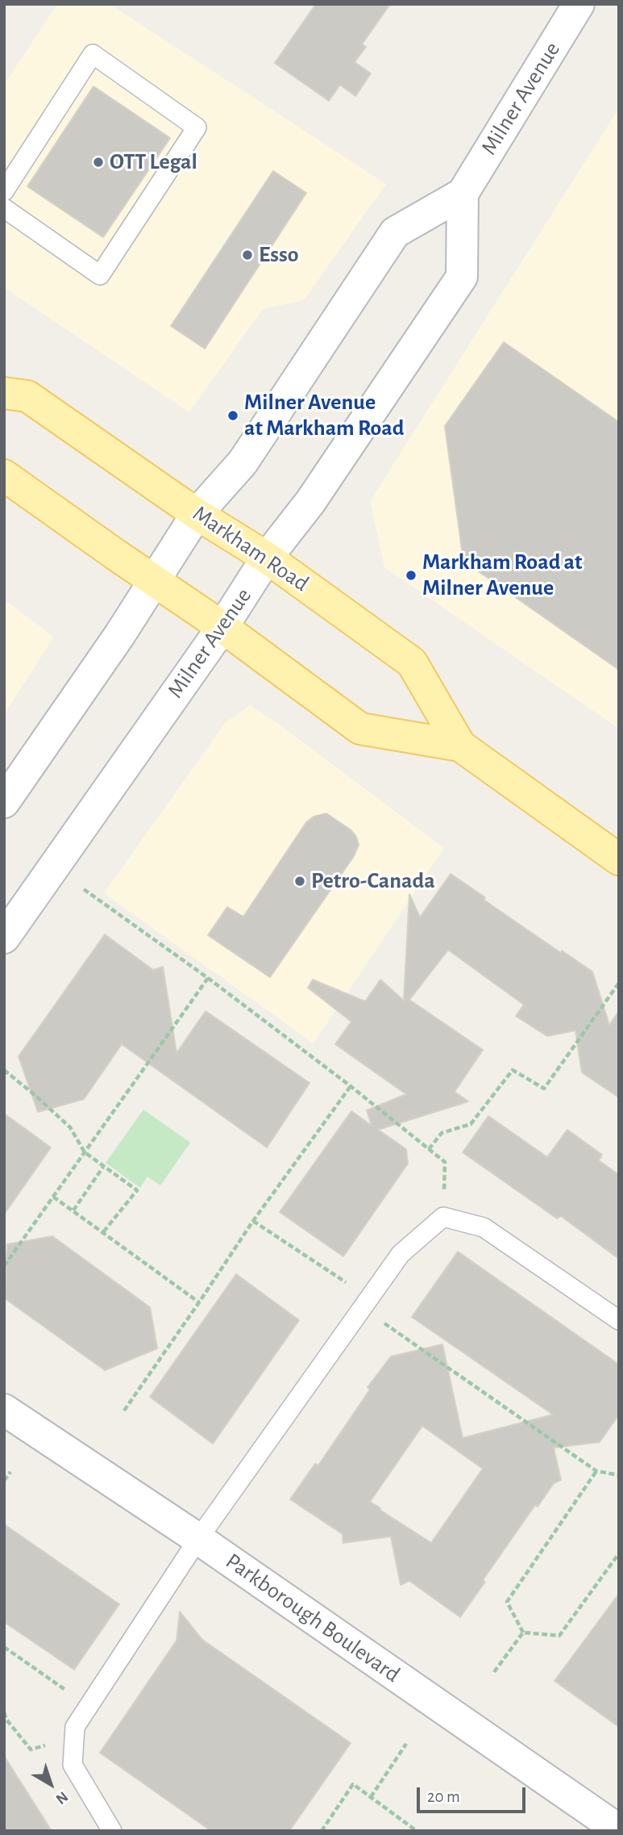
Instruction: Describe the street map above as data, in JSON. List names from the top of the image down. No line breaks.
{"streets":{"main road":["Milner Avenue","Markham Road","Parkborough Boulevard"]},"crossings":[["Milner Avenue","Markham Road"]],"places":["OTT Legal","Esso","Milner Avenue at Markham Road","Markham Road at Milner Avenue","Petro-Canada"],"scale_bar":"20 m","north":"bottom right"}
